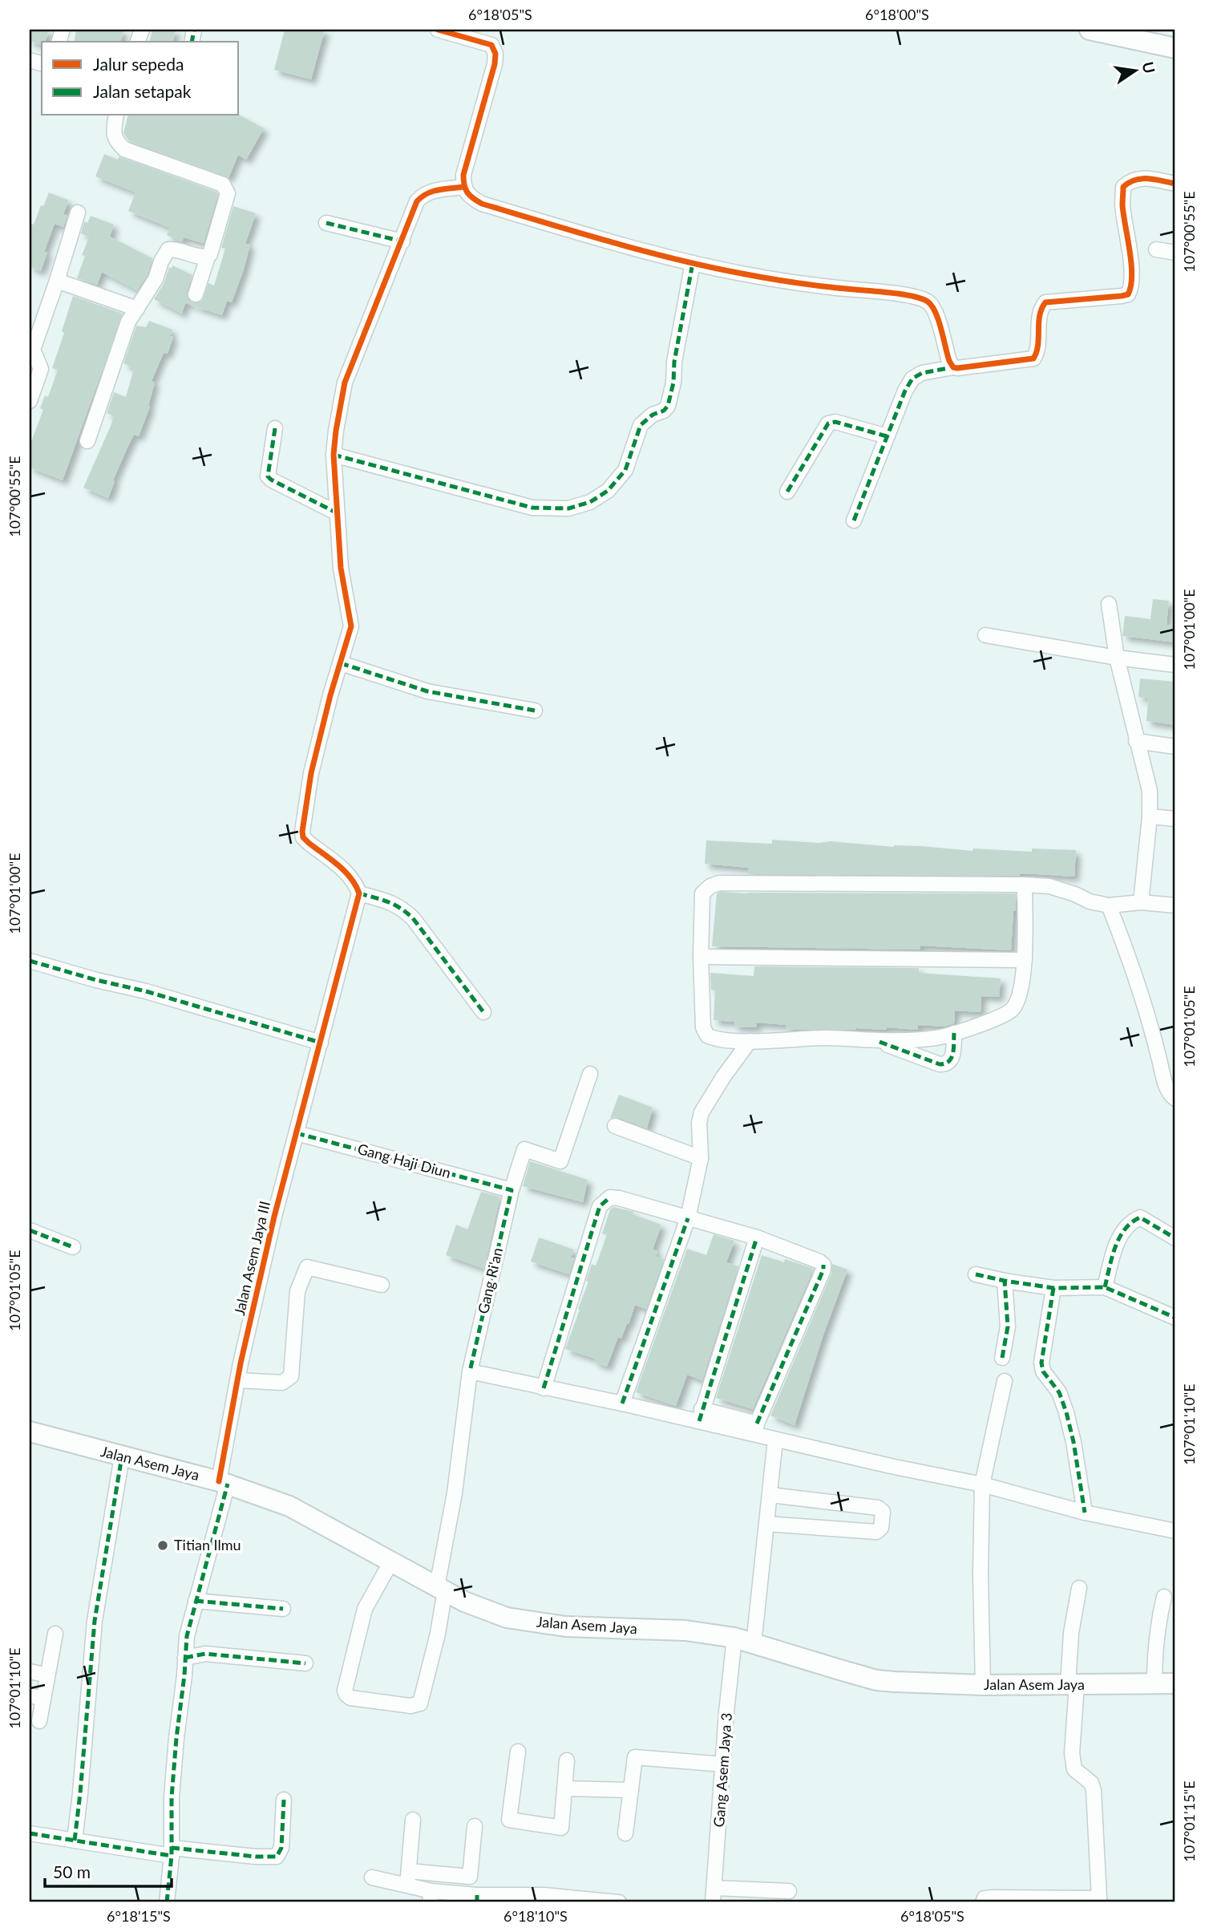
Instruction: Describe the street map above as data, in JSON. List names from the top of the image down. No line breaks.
{"streets":{"main road":["Jalan Asem Jaya"],"street":["Gang Haji Diun","Jalan Asem Jaya III","Gang Ri'an","Gang Asem Jaya 3"]},"crossings":[["Gang Haji Diun","Jalan Asem Jaya III"],["Gang Haji Diun","Gang Ri'an"],["Jalan Asem Jaya III","Jalan Asem Jaya"],["Gang Ri'an","Jalan Asem Jaya"],["Jalan Asem Jaya","Gang Asem Jaya 3"]],"places":["Titian Ilmu"],"legend":["Jalur sepeda","Jalan setapak"],"scale_bar":"50 m","north":"right","coordinates":["6°18'05\"S","6°18'00\"S","107°00'55\"E","107°01'00\"E","107°01'05\"E","107°01'10\"E","107°01'15\"E","6°18'15\"S","6°18'10\"S"]}
